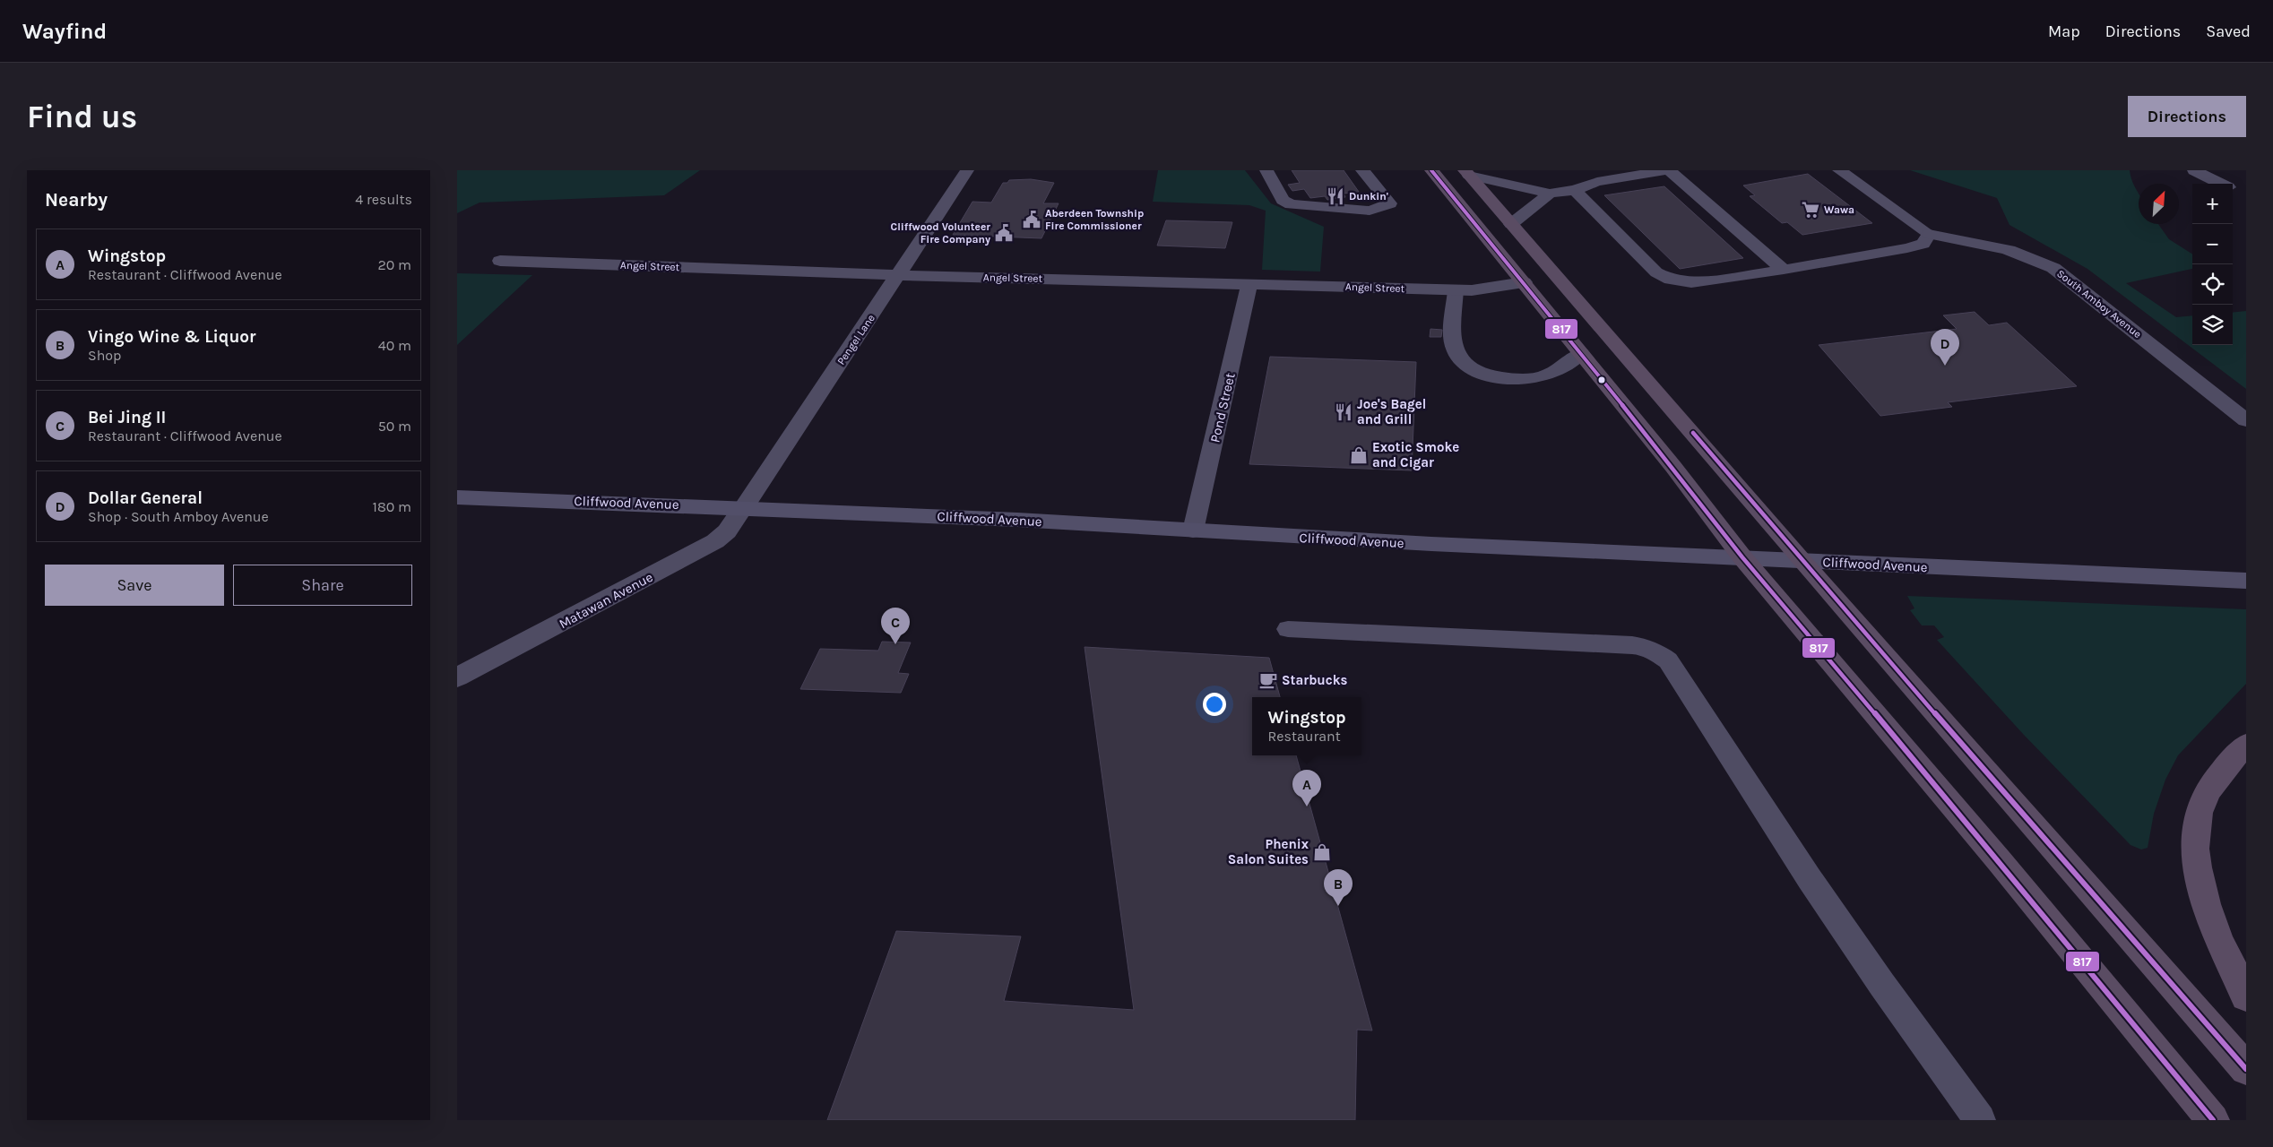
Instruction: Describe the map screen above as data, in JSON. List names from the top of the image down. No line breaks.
{"streets":{"main road":["Cliffwood Avenue"],"street":["Angel Street","South Amboy Avenue","Pengel Lane","Pond Street","Matawan Avenue"]},"crossings":[["Angel Street","Pengel Lane"],["Angel Street","Pond Street"],["Pengel Lane","Cliffwood Avenue"],["Pengel Lane","Matawan Avenue"],["Pond Street","Cliffwood Avenue"],["Cliffwood Avenue","Matawan Avenue"]],"places":{"restaurant":["Dunkin'","Joe's Bagel and Grill"],"supermarket":["Wawa"],"public building":["Aberdeen Township Fire Commissioner","Cliffwood Volunteer Fire Company"],"shop":["Exotic Smoke and Cigar","Phenix Salon Suites"],"cafe":["Starbucks"]},"lines":["transit line 817"],"north":"top right","page":{"header":"Wayfind","nav":["Map","Directions","Saved"],"buttons":["Directions",["Save","Share"]],"title":"Find us","heading":["Nearby","4 results"],"map_buttons":["+","−"],"list":[{"mark":"A","name":"Wingstop","note":"Restaurant · Cliffwood Avenue","value":"20 m"},{"mark":"B","name":"Vingo Wine & Liquor","note":"Shop","value":"40 m"},{"mark":"C","name":"Bei Jing II","note":"Restaurant · Cliffwood Avenue","value":"50 m"},{"mark":"D","name":"Dollar General","note":"Shop · South Amboy Avenue","value":"180 m"}],"pins":["D","C","A","B"],"popup":["Wingstop","Restaurant"]}}
